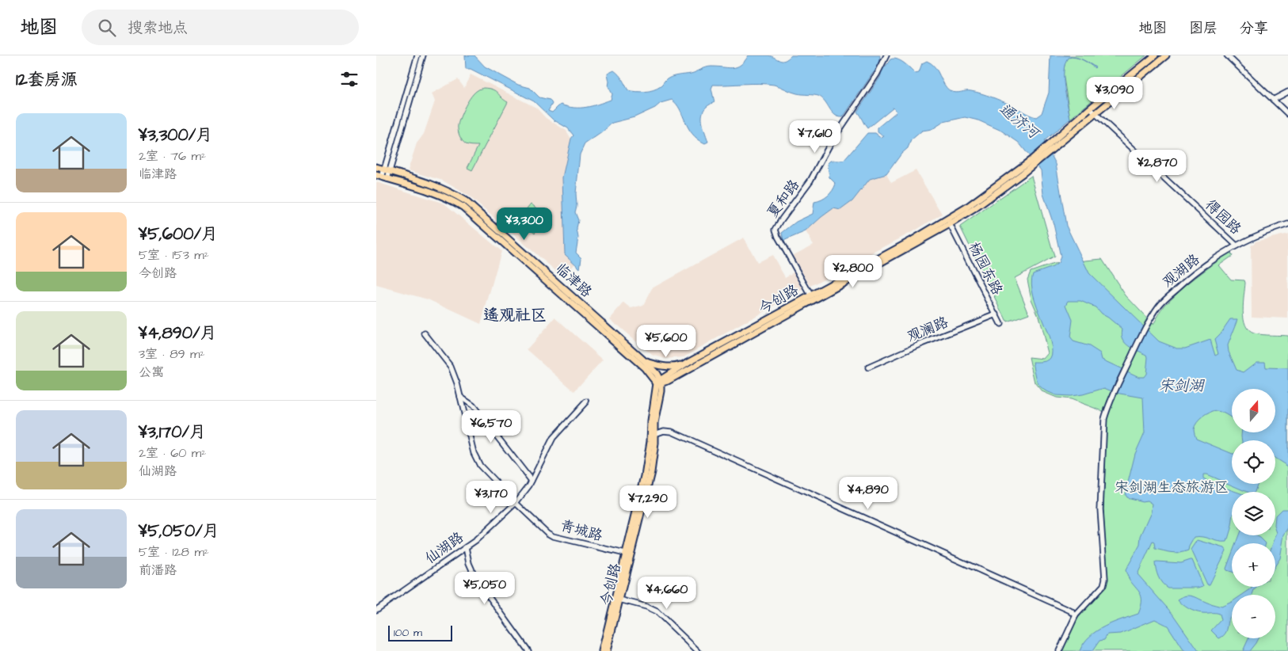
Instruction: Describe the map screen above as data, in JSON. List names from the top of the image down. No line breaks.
{"streets":{"main road":["临津路","今创路"],"street":["夏和路","得园路","杨园东路","观湖路","观澜路","青城路","仙湖路"]},"crossings":[["夏和路","今创路"],["得园路","观湖路"],["杨园东路","今创路"],["杨园东路","观澜路"],["临津路","今创路"],["今创路","青城路"],["青城路","仙湖路"]],"districts":["遥观社区"],"water":["通济河","宋剑湖"],"parks":["宋剑湖生态旅游区"],"scale_bar":"100 m","north":"top","page":{"header":"地图","search":"搜索地点","nav":["地图","图层","分享"],"heading":"12套房源","price":["¥3,090","¥7,610","¥2,870","¥3,300","¥2,800","¥5,600","¥6,570","¥4,890","¥3,170","¥7,290","¥5,050","¥4,660"],"list":[{"name":"¥3,300/月","note":"2室 · 76 m² · 临津路"},{"name":"¥5,600/月","note":"5室 · 153 m² · 今创路"},{"name":"¥4,890/月","note":"3室 · 89 m² · 公寓"},{"name":"¥3,170/月","note":"2室 · 60 m² · 仙湖路"},{"name":"¥5,050/月","note":"5室 · 128 m² · 前潘路"}],"map_buttons":["+","−"],"scale":"100 m"}}
